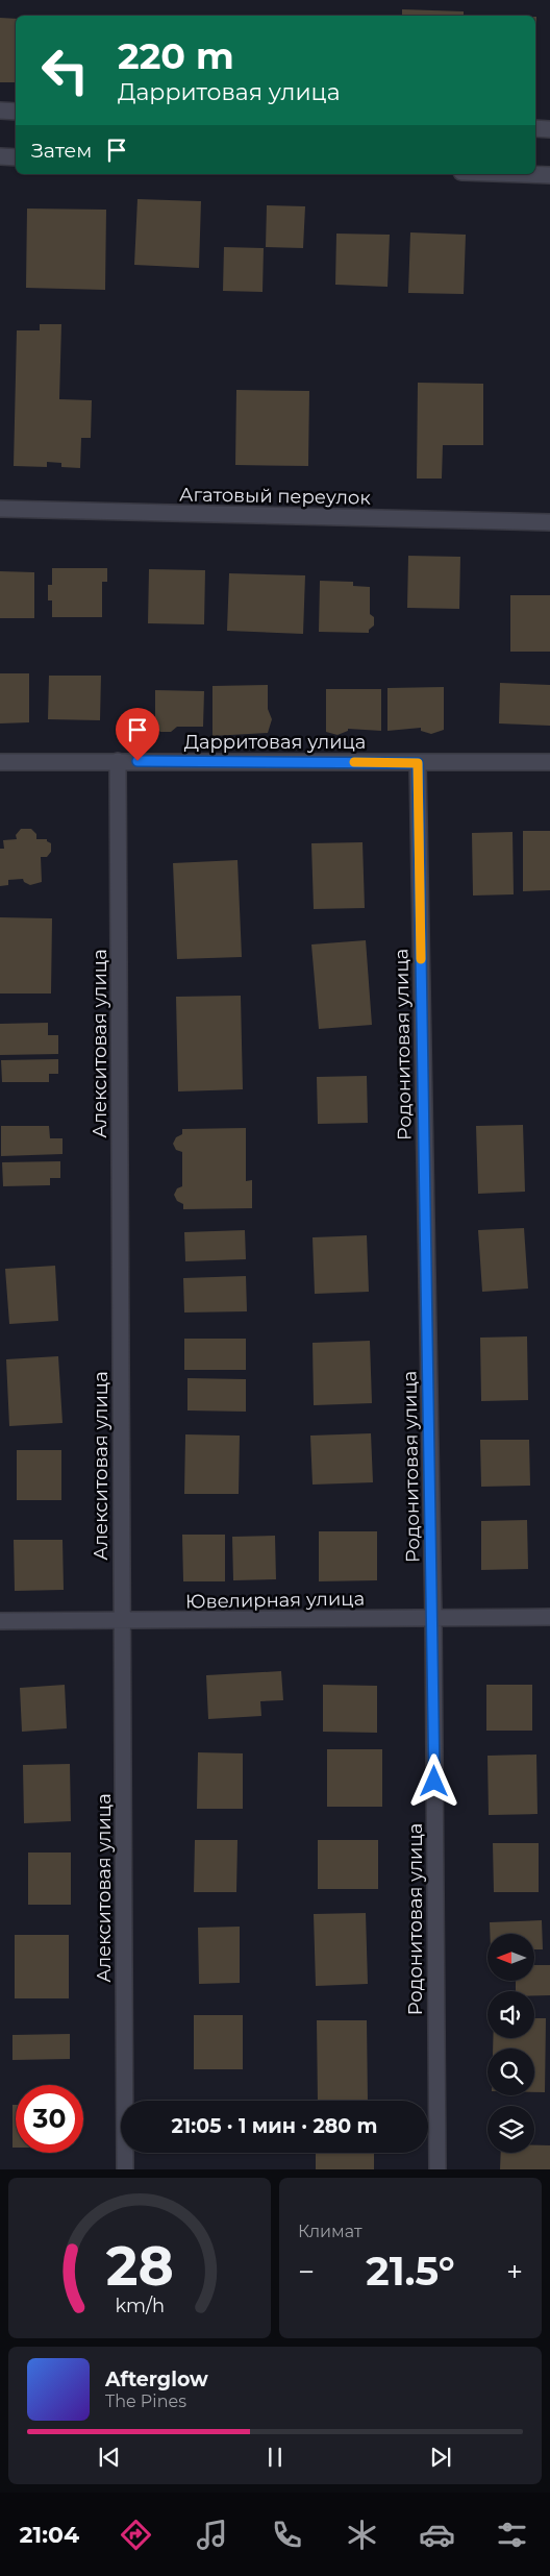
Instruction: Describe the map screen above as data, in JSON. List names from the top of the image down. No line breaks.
{"streets":{"street":["Агатовый переулок","Дарритовая улица","Алекситовая улица","Родонитовая улица","Ювелирная улица"]},"crossings":[["Дарритовая улица","Алекситовая улица"],["Дарритовая улица","Родонитовая улица"],["Алекситовая улица","Ювелирная улица"],["Родонитовая улица","Ювелирная улица"]],"north":"left","page":{"turn":["220 m","Дарритовая улица"],"then":"Затем","limit":"30","trip":"21:05 · 1 мин · 280 m","tile":"Климат","heat":["−","21.5°","+"],"song":["Afterglow","The Pines"],"tabs":"21:04","gauge":["28","km/h"]}}
